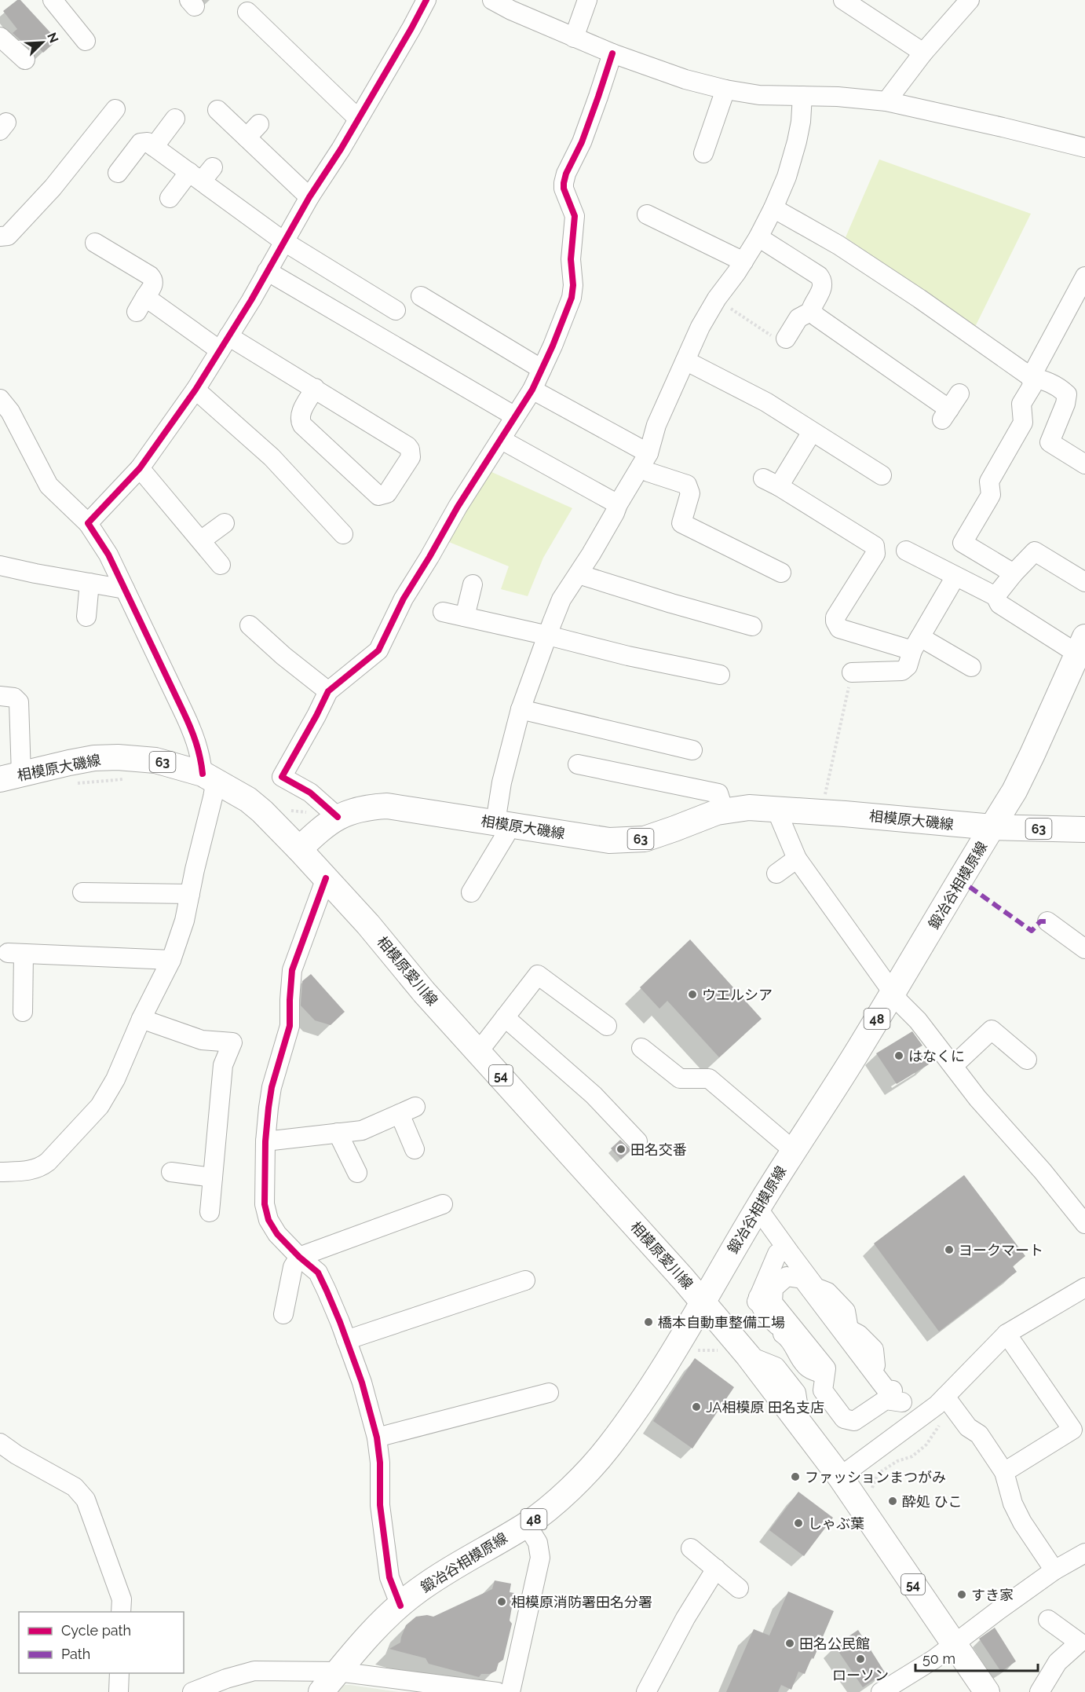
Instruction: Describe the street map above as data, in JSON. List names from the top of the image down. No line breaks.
{"streets":{"main road":["63","相模原大磯線","鍛冶谷相模原線","相模原愛川線","48","54"]},"crossings":[["相模原大磯線","鍛冶谷相模原線"],["相模原大磯線","相模原愛川線"],["鍛冶谷相模原線","相模原愛川線"]],"places":["ウエルシア","はなくに","田名交番","ヨークマート","橋本自動車整備工場","JA相模原 田名支店","ファッションまつがみ","酔処 ひこ","しゃぶ葉","すき家","相模原消防署田名分署","田名公民館","ローソン"],"legend":["Cycle path","Path"],"scale_bar":"50 m","north":"top right"}
